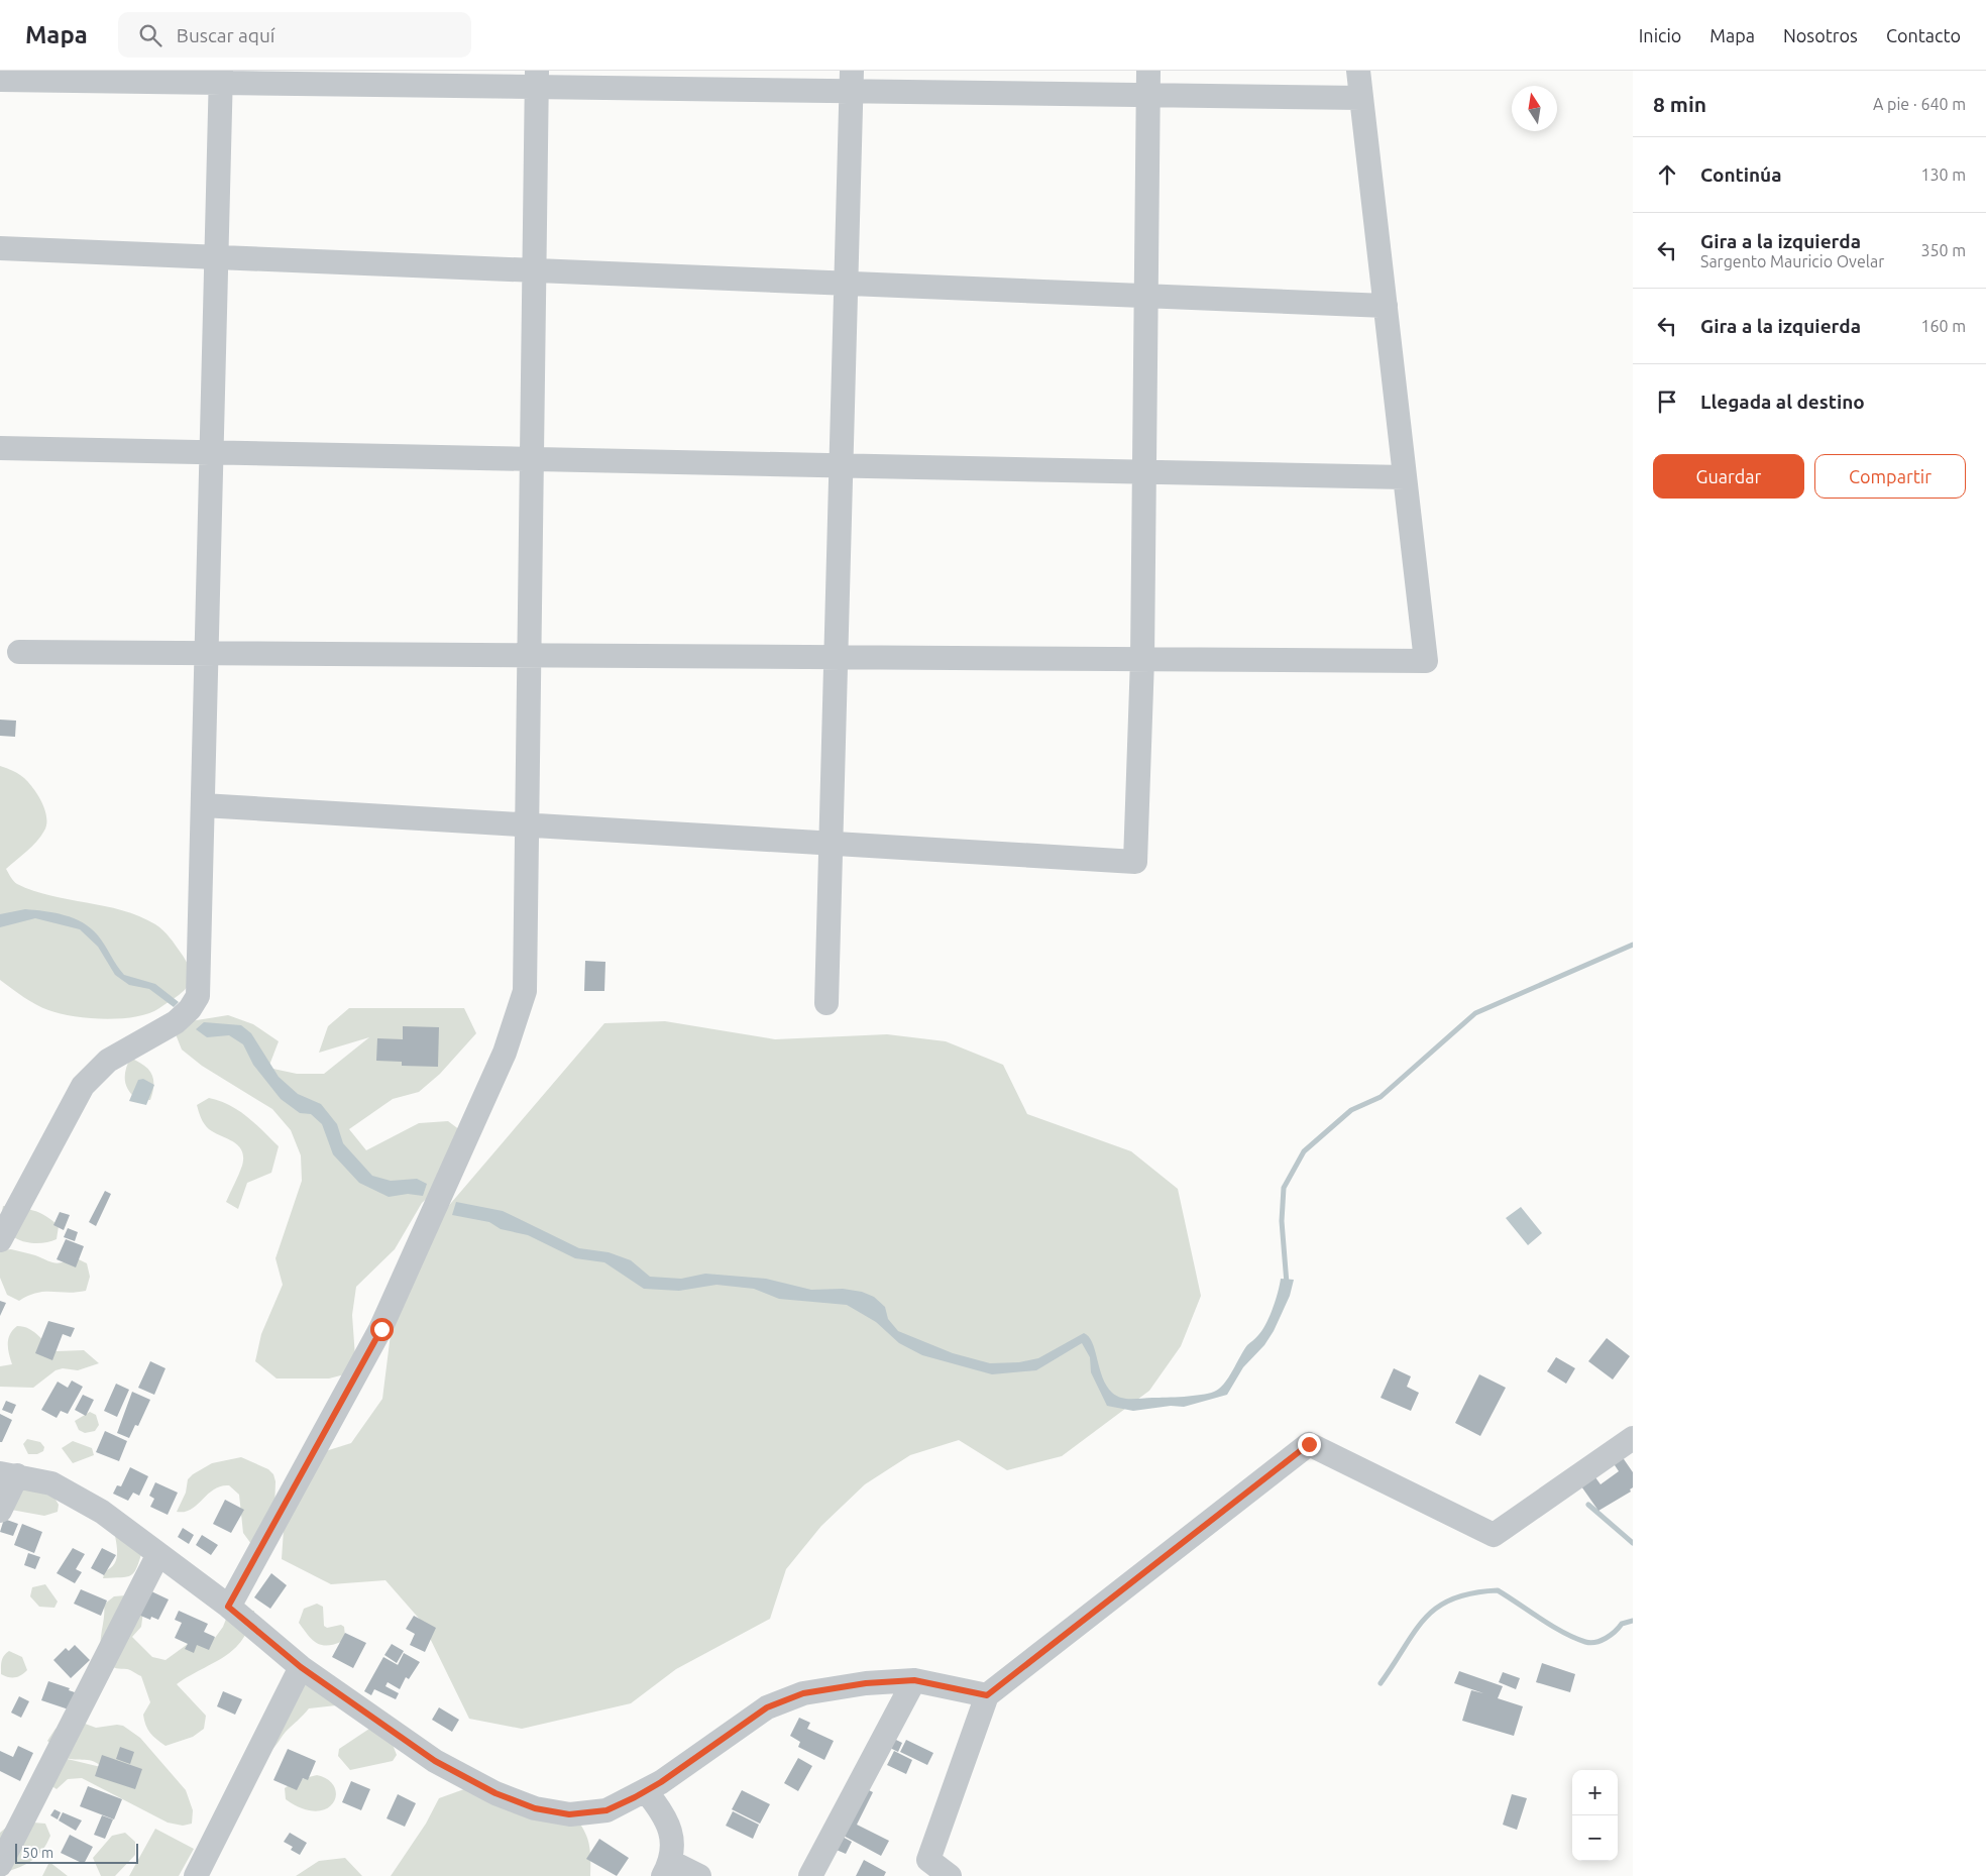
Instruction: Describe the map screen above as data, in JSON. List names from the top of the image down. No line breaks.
{"scale_bar":"50 m","north":"top","page":{"header":"Mapa","search":"Buscar aquí","nav":["Inicio","Mapa","Nosotros","Contacto"],"heading":["8 min","A pie · 640 m"],"list":[["Continúa","130 m"],["Gira a la izquierda","Sargento Mauricio Ovelar","350 m"],["Gira a la izquierda","160 m"],"Llegada al destino"],"buttons":["Guardar","Compartir"],"map_buttons":["+","−"],"scale":"50 m"}}
